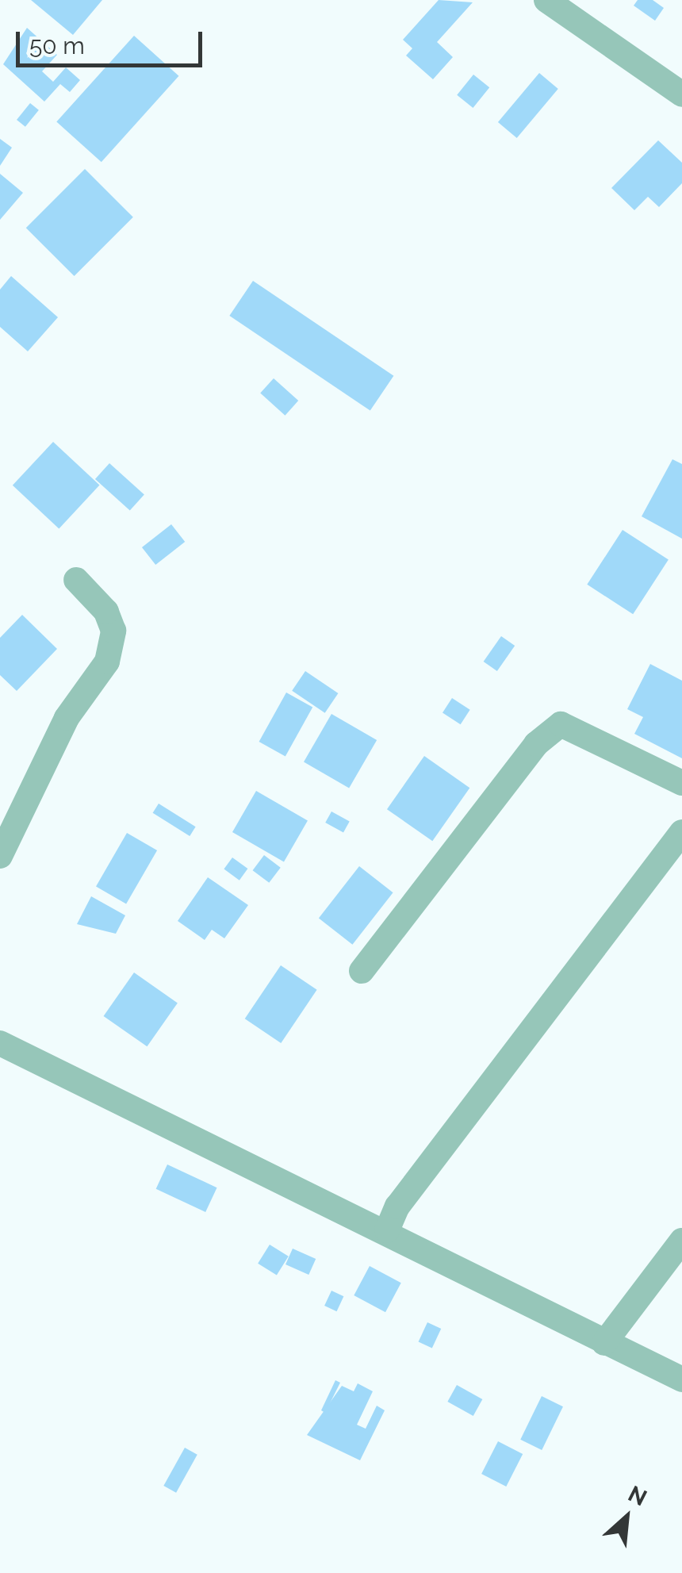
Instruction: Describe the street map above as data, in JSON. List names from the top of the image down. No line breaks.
{"scale_bar":"50 m","north":"top right"}
